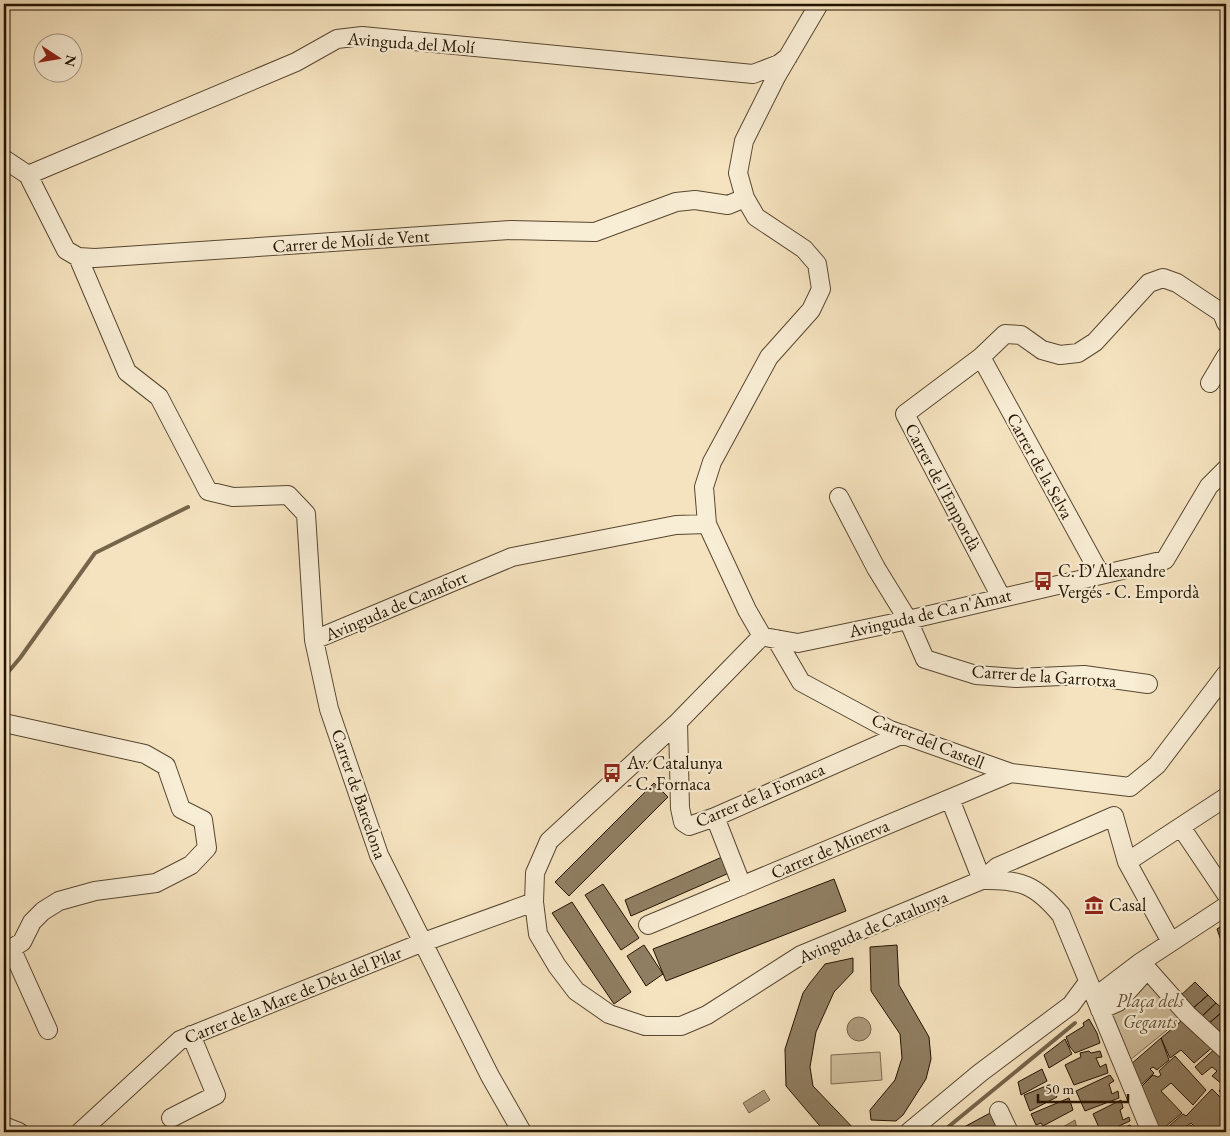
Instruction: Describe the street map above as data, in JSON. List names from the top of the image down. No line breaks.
{"streets":{"street":["Avinguda del Molí","Carrer de Molí de Vent","Carrer de la Selva","Carrer de l'Empordà","Avinguda de Canafort","Avinguda de Ca n'Amat","Carrer de la Garrotxa","Carrer del Castell","Carrer de Barcelona","Carrer de la Fornaca","Carrer de Minerva","Avinguda de Catalunya","Carrer de la Mare de Déu del Pilar"]},"crossings":[["Carrer de Molí de Vent","Avinguda de Canafort"],["Carrer de la Selva","Carrer de l'Empordà"],["Carrer de la Selva","Avinguda de Ca n'Amat"],["Carrer de l'Empordà","Avinguda de Ca n'Amat"],["Avinguda de Canafort","Carrer de Barcelona"],["Avinguda de Ca n'Amat","Carrer de la Garrotxa"],["Avinguda de Ca n'Amat","Carrer del Castell"],["Avinguda de Ca n'Amat","Avinguda de Catalunya"],["Carrer del Castell","Carrer de la Fornaca"],["Carrer del Castell","Carrer de Minerva"],["Carrer del Castell","Avinguda de Catalunya"],["Carrer de Barcelona","Carrer de la Mare de Déu del Pilar"],["Carrer de la Fornaca","Avinguda de Catalunya"],["Avinguda de Catalunya","Carrer de la Mare de Déu del Pilar"]],"parks":["Plaça dels Gegants"],"places":{"bus stop":["C. D'Alexandre Vergés - C. Empordà","Av. Catalunya - C. Fornaca"],"museum":["Casal"]},"scale_bar":"50 m","north":"right"}
